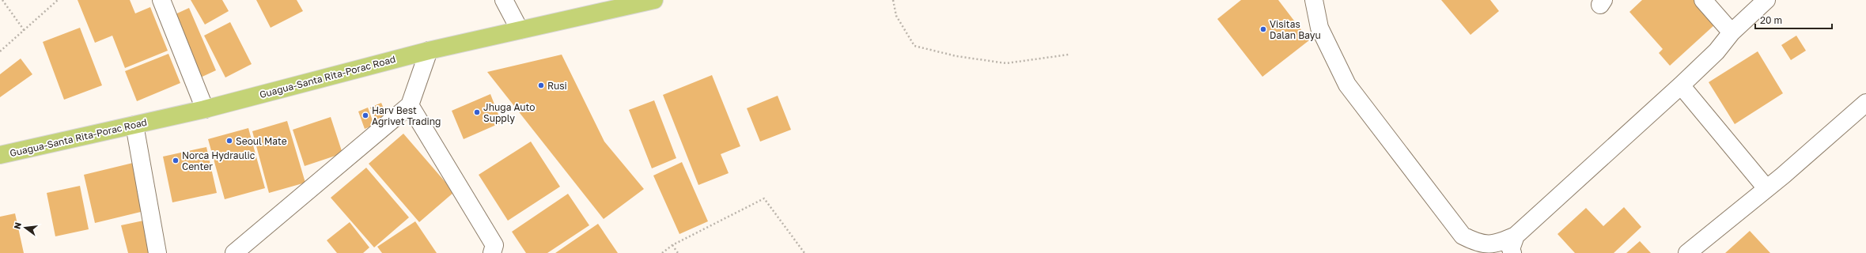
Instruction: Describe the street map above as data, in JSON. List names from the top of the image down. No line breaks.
{"streets":{"main road":["Guagua-Santa Rita-Porac Road"]},"places":["Visitas Dalan Bayu","Rusi","Jhuga Auto Supply","Harv Best Agrivet Trading","Seoul Mate","Norca Hydraulic Center"],"scale_bar":"20 m","north":"left"}
